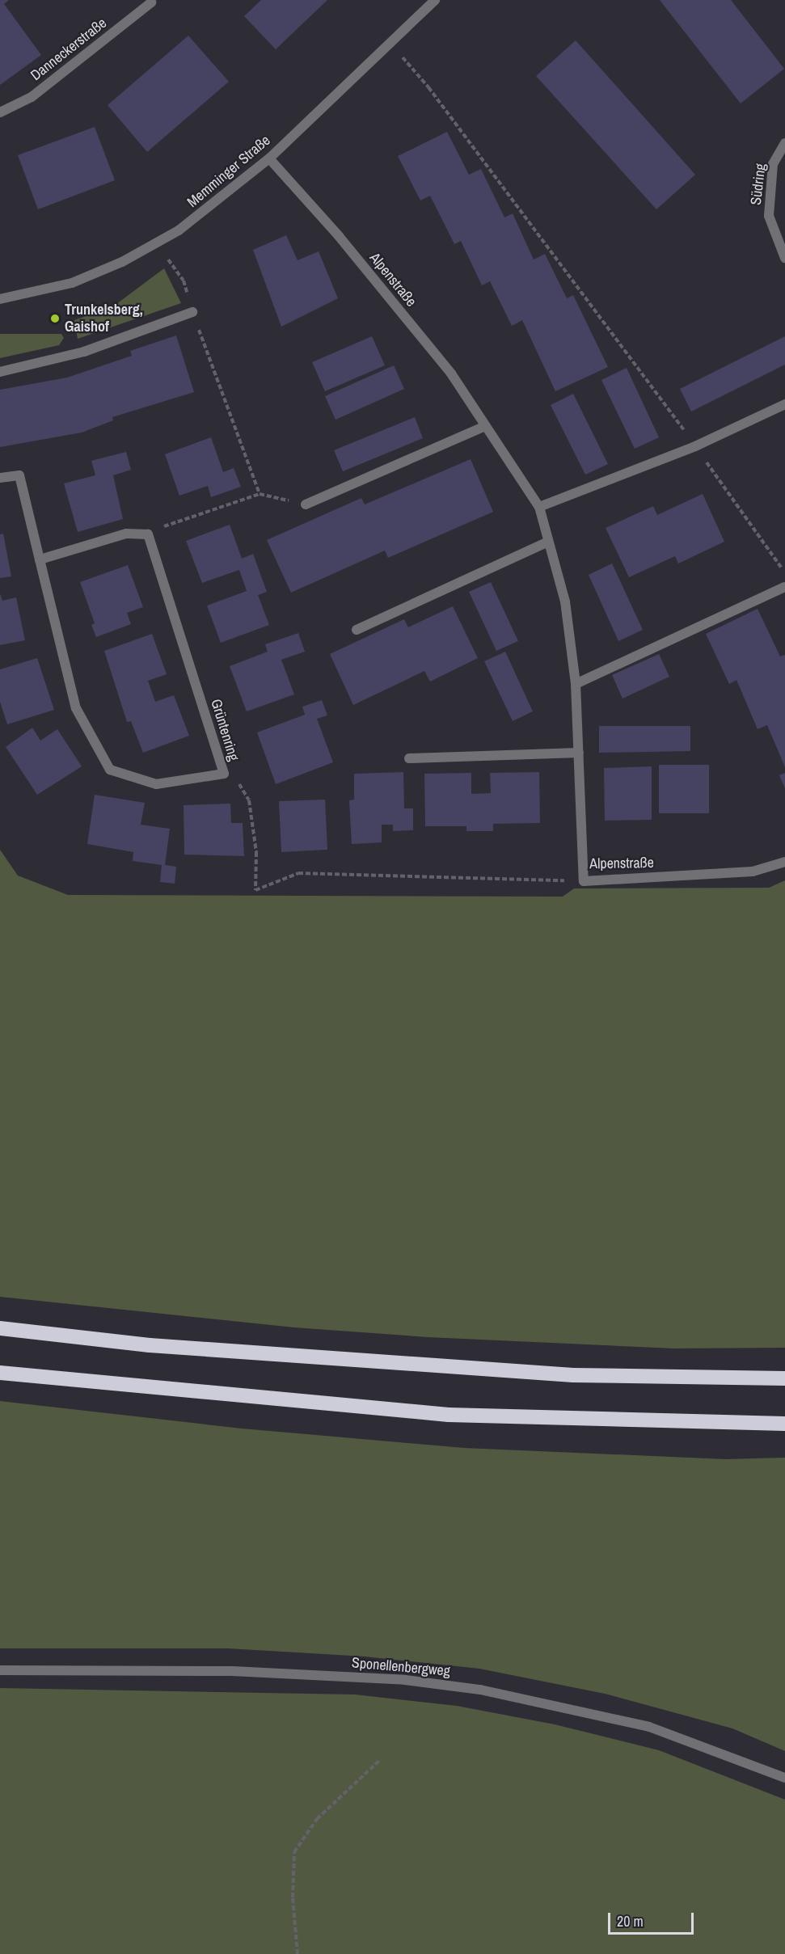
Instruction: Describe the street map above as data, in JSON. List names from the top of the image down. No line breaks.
{"streets":{"street":["Danneckerstraße","Memminger Straße","Südring","Alpenstraße","Grüntenring","Sponellenbergweg"]},"crossings":[["Memminger Straße","Alpenstraße"]],"places":["Trunkelsberg, Gaishof"],"scale_bar":"20 m"}
